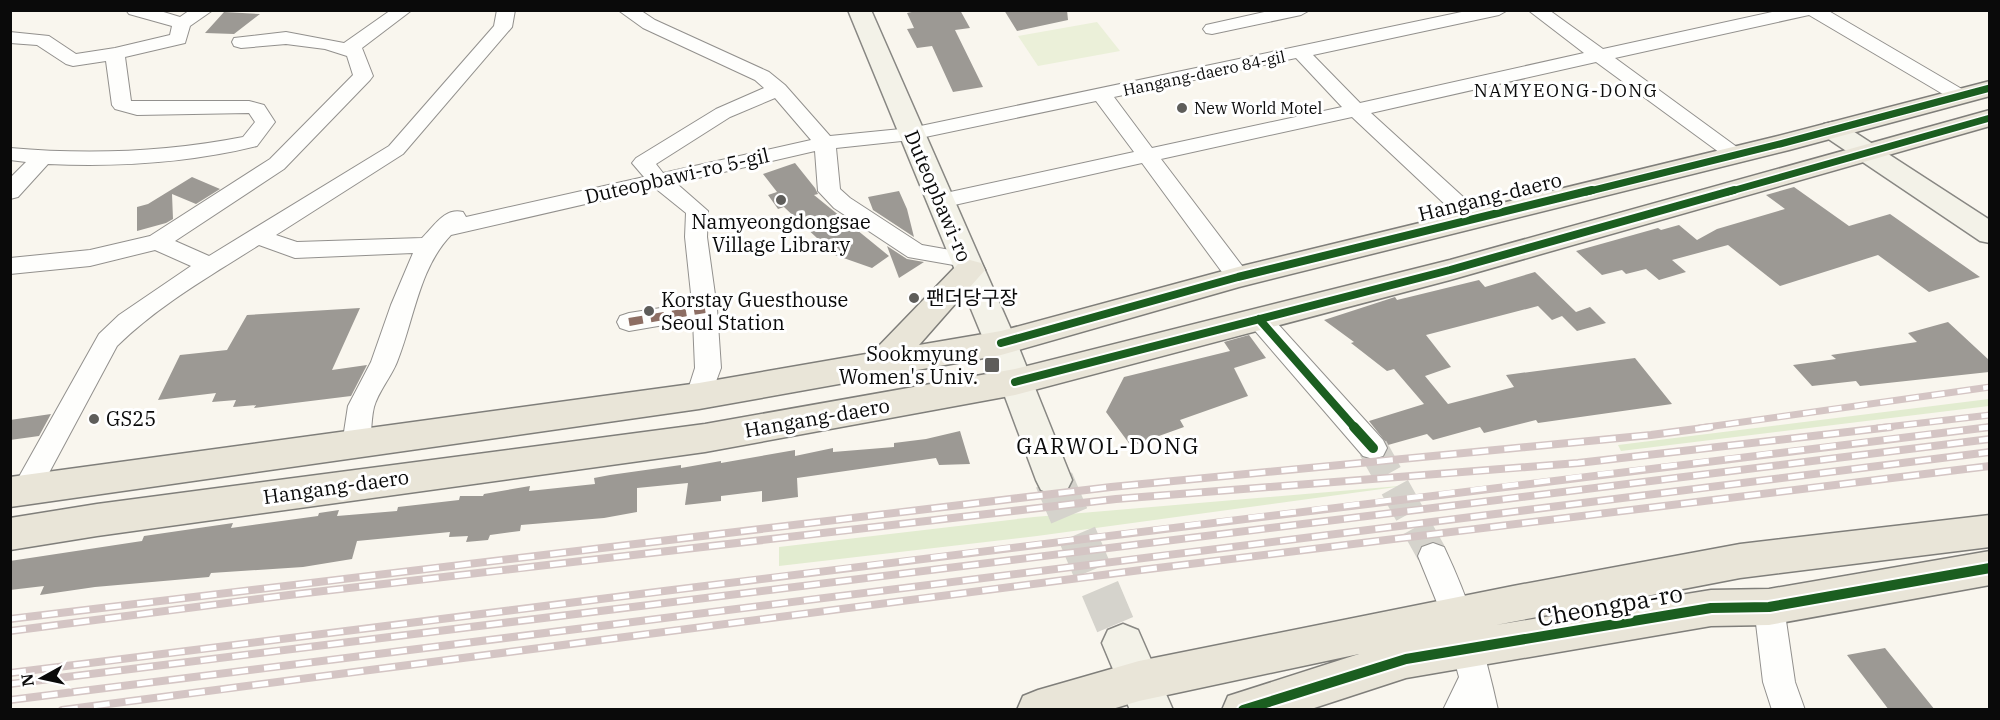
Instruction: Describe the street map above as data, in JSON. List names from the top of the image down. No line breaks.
{"streets":{"main road":["Duteopbawi-ro","Hangang-daero","Cheongpa-ro"],"street":["Hangang-daero 84-gil","Duteopbawi-ro 5-gil"]},"crossings":[["Hangang-daero 84-gil","Duteopbawi-ro 5-gil"],["Hangang-daero 84-gil","Duteopbawi-ro"],["Hangang-daero 84-gil","Hangang-daero"],["Duteopbawi-ro 5-gil","Duteopbawi-ro"],["Duteopbawi-ro","Hangang-daero"]],"districts":["NAMYEONG-DONG","GARWOL-DONG"],"places":{"other":["New World Motel","Namyeongdongsae Village Library","팬더당구장","Korstay Guesthouse Seoul Station","GS25"],"transit":["Sookmyung Women's Univ."]},"north":"left"}
